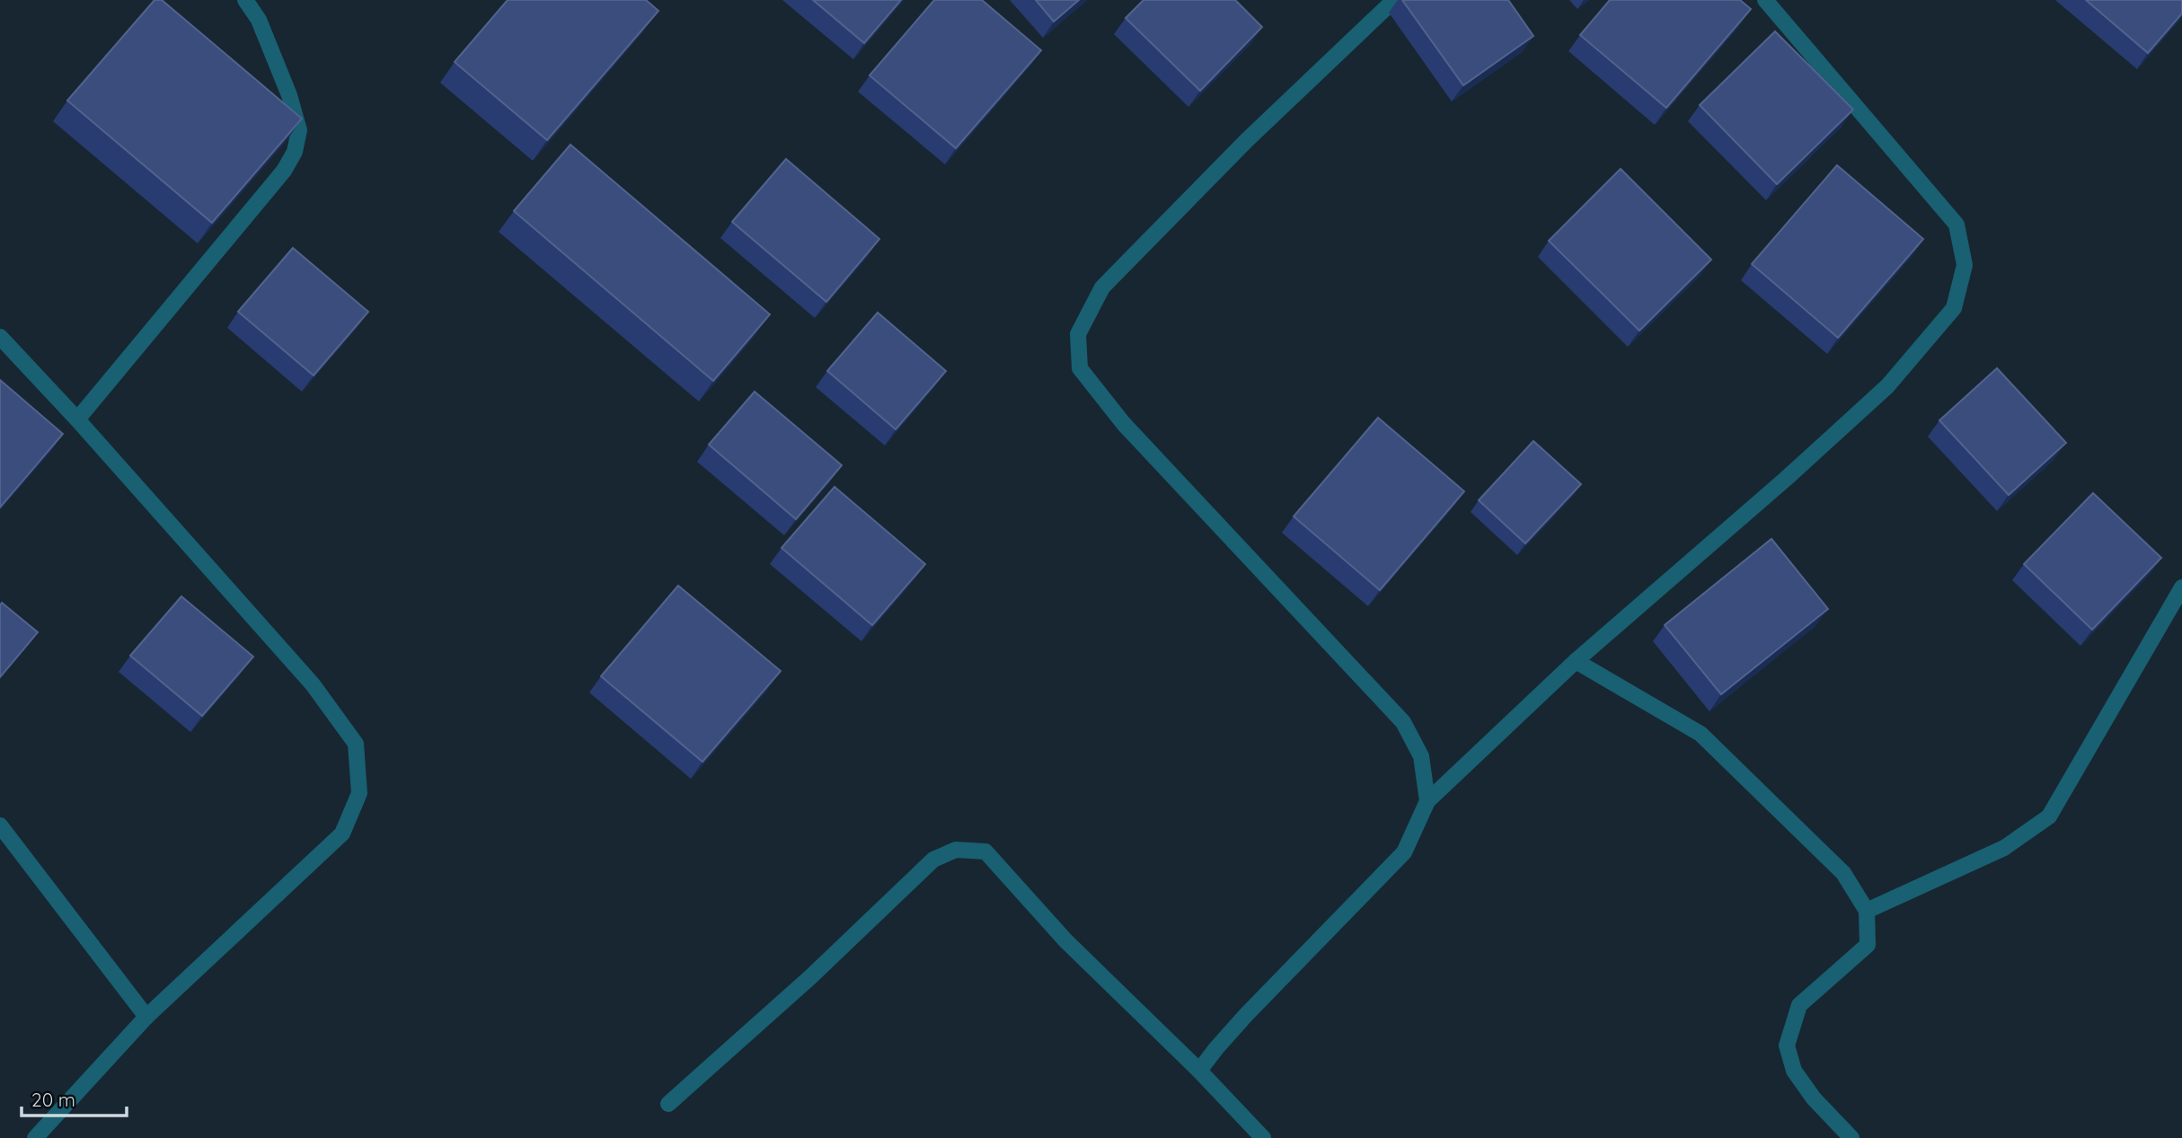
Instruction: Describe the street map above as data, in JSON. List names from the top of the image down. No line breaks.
{"scale_bar":"20 m"}
